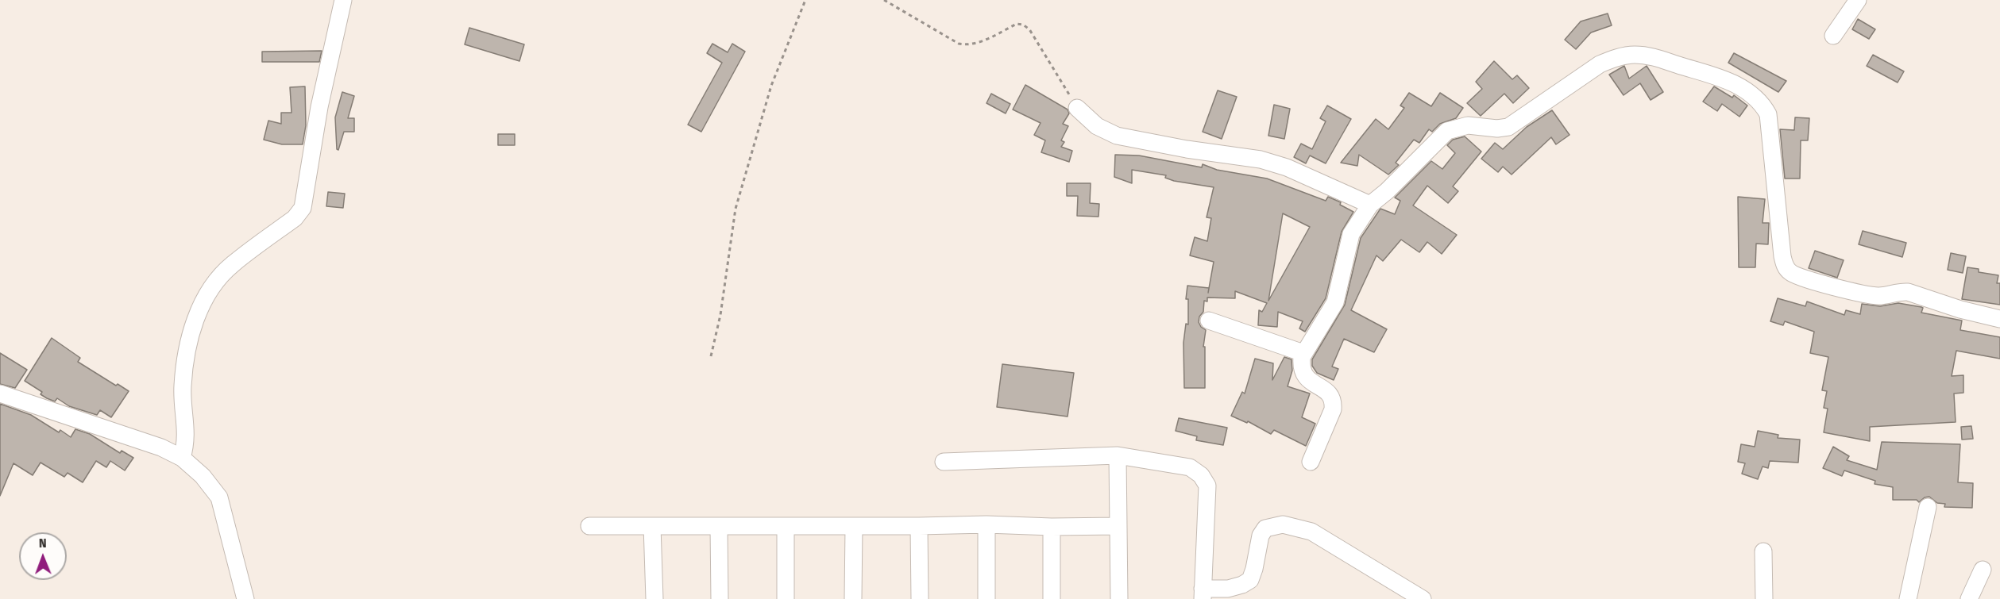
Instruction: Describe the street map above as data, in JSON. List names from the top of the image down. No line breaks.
{"north":"top"}
